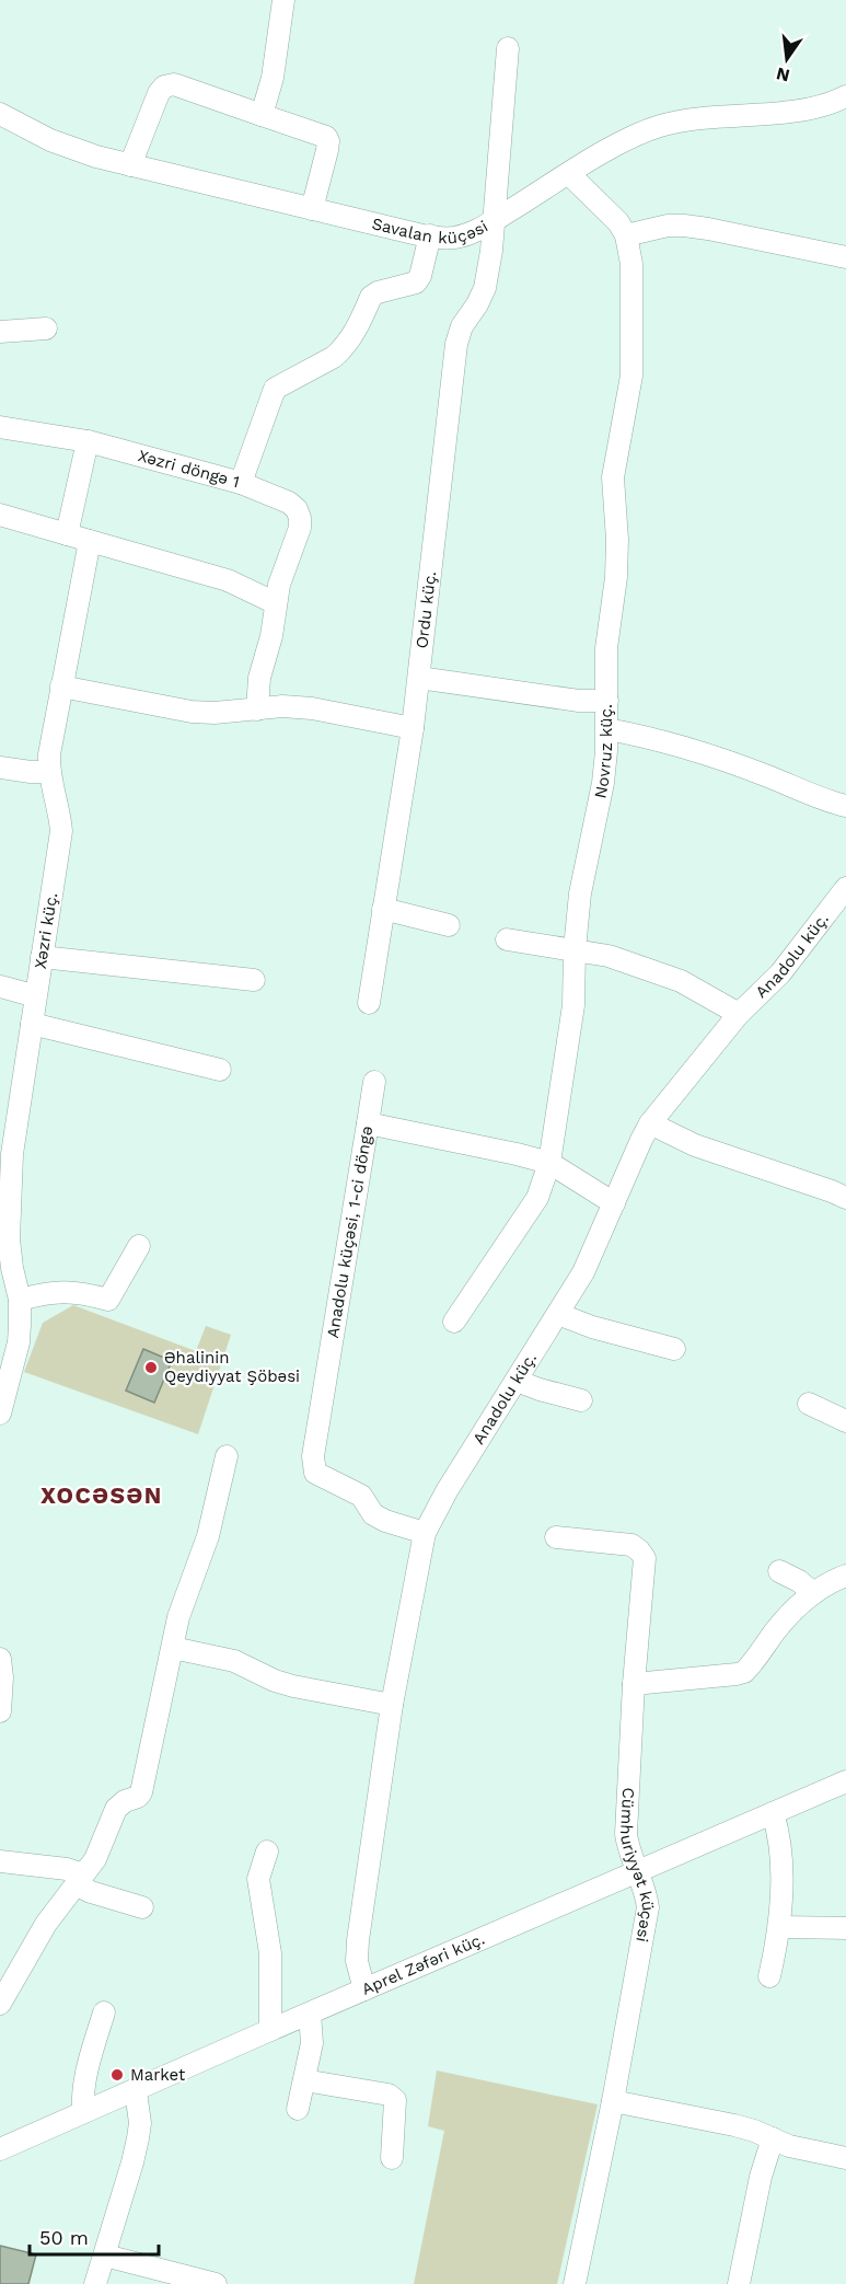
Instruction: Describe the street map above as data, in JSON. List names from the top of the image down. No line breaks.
{"streets":{"street":["Savalan küçəsi","Xəzri döngə 1","Ordu küç.","Novruz küç.","Xəzri küç.","Anadolu küç.","Anadolu küçəsi, 1-ci döngə","Cümhuriyyət küçəsi","Aprel Zəfəri küç."]},"crossings":[["Savalan küçəsi","Xəzri döngə 1"],["Savalan küçəsi","Ordu küç."],["Novruz küç.","Anadolu küçəsi, 1-ci döngə"],["Anadolu küç.","Anadolu küçəsi, 1-ci döngə"],["Anadolu küç.","Aprel Zəfəri küç."],["Cümhuriyyət küçəsi","Aprel Zəfəri küç."]],"districts":["XOCƏSƏN"],"places":["Əhalinin Qeydiyyat Şöbəsi","Market"],"scale_bar":"50 m","north":"bottom"}
